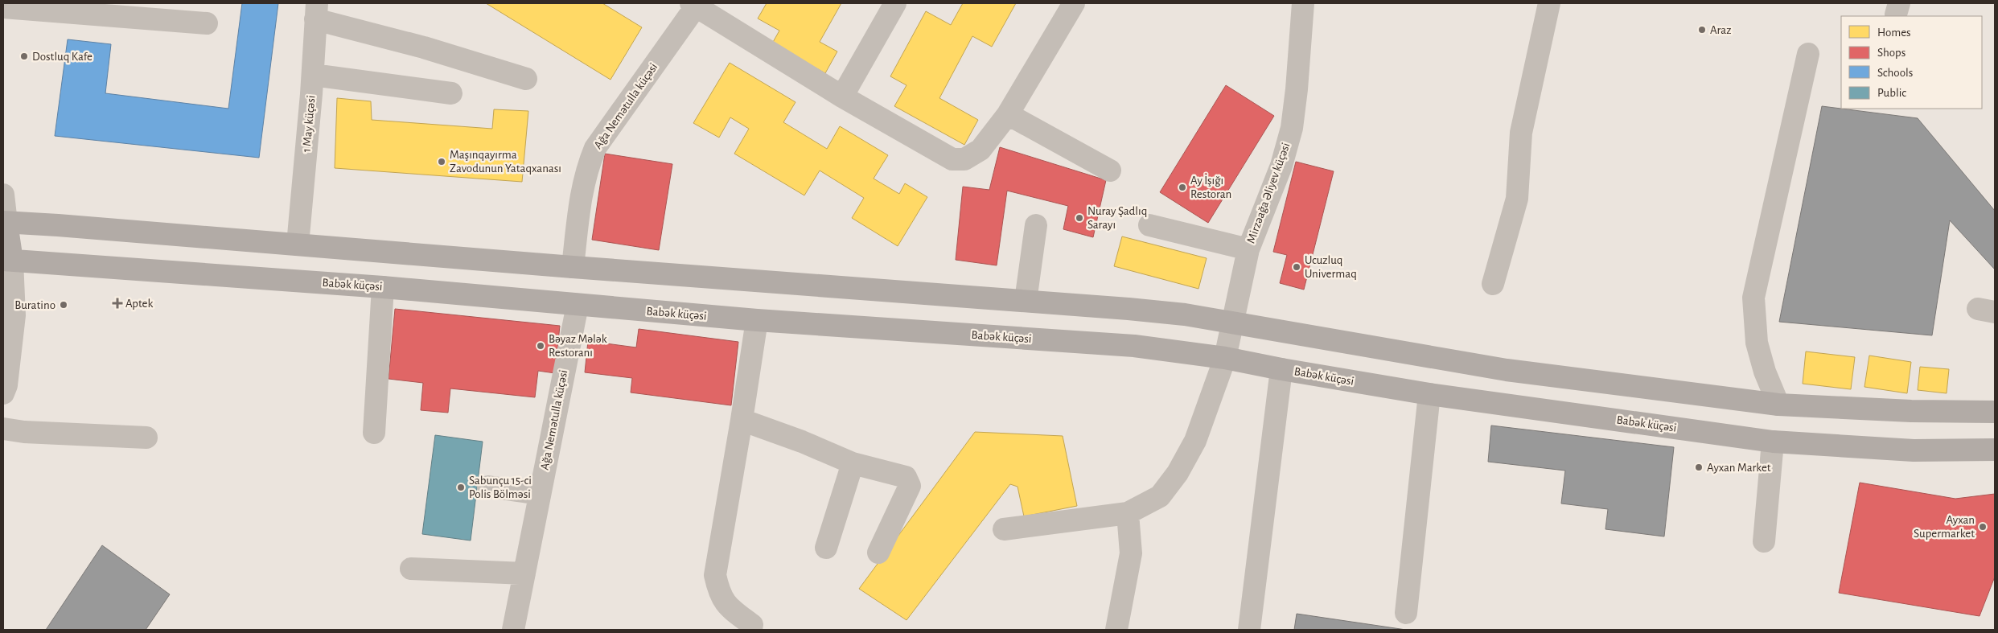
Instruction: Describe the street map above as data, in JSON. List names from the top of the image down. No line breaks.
{"streets":{"main road":["Babək küçəsi"],"street":["Ağa Nemətulla küçəsi","1 May küçəsi","Mirzəağa Əliyev küçəsi"]},"crossings":[["Ağa Nemətulla küçəsi","Babək küçəsi"],["Mirzəağa Əliyev küçəsi","Babək küçəsi"]],"places":{"other":["Araz","Dostluq Kafe","Maşınqayırma Zavodunun Yataqxanası","Ay İşığı Restoran","Nuray Şadlıq Sarayı","Ucuzluq Univermaq","Buratino","Bəyaz Mələk Restoranı","Ayxan Market","Sabunçu 15-ci Polis Bölməsi","Ayxan Supermarket"],"health":["Aptek"]},"legend":["Homes","Shops","Schools","Public"]}
